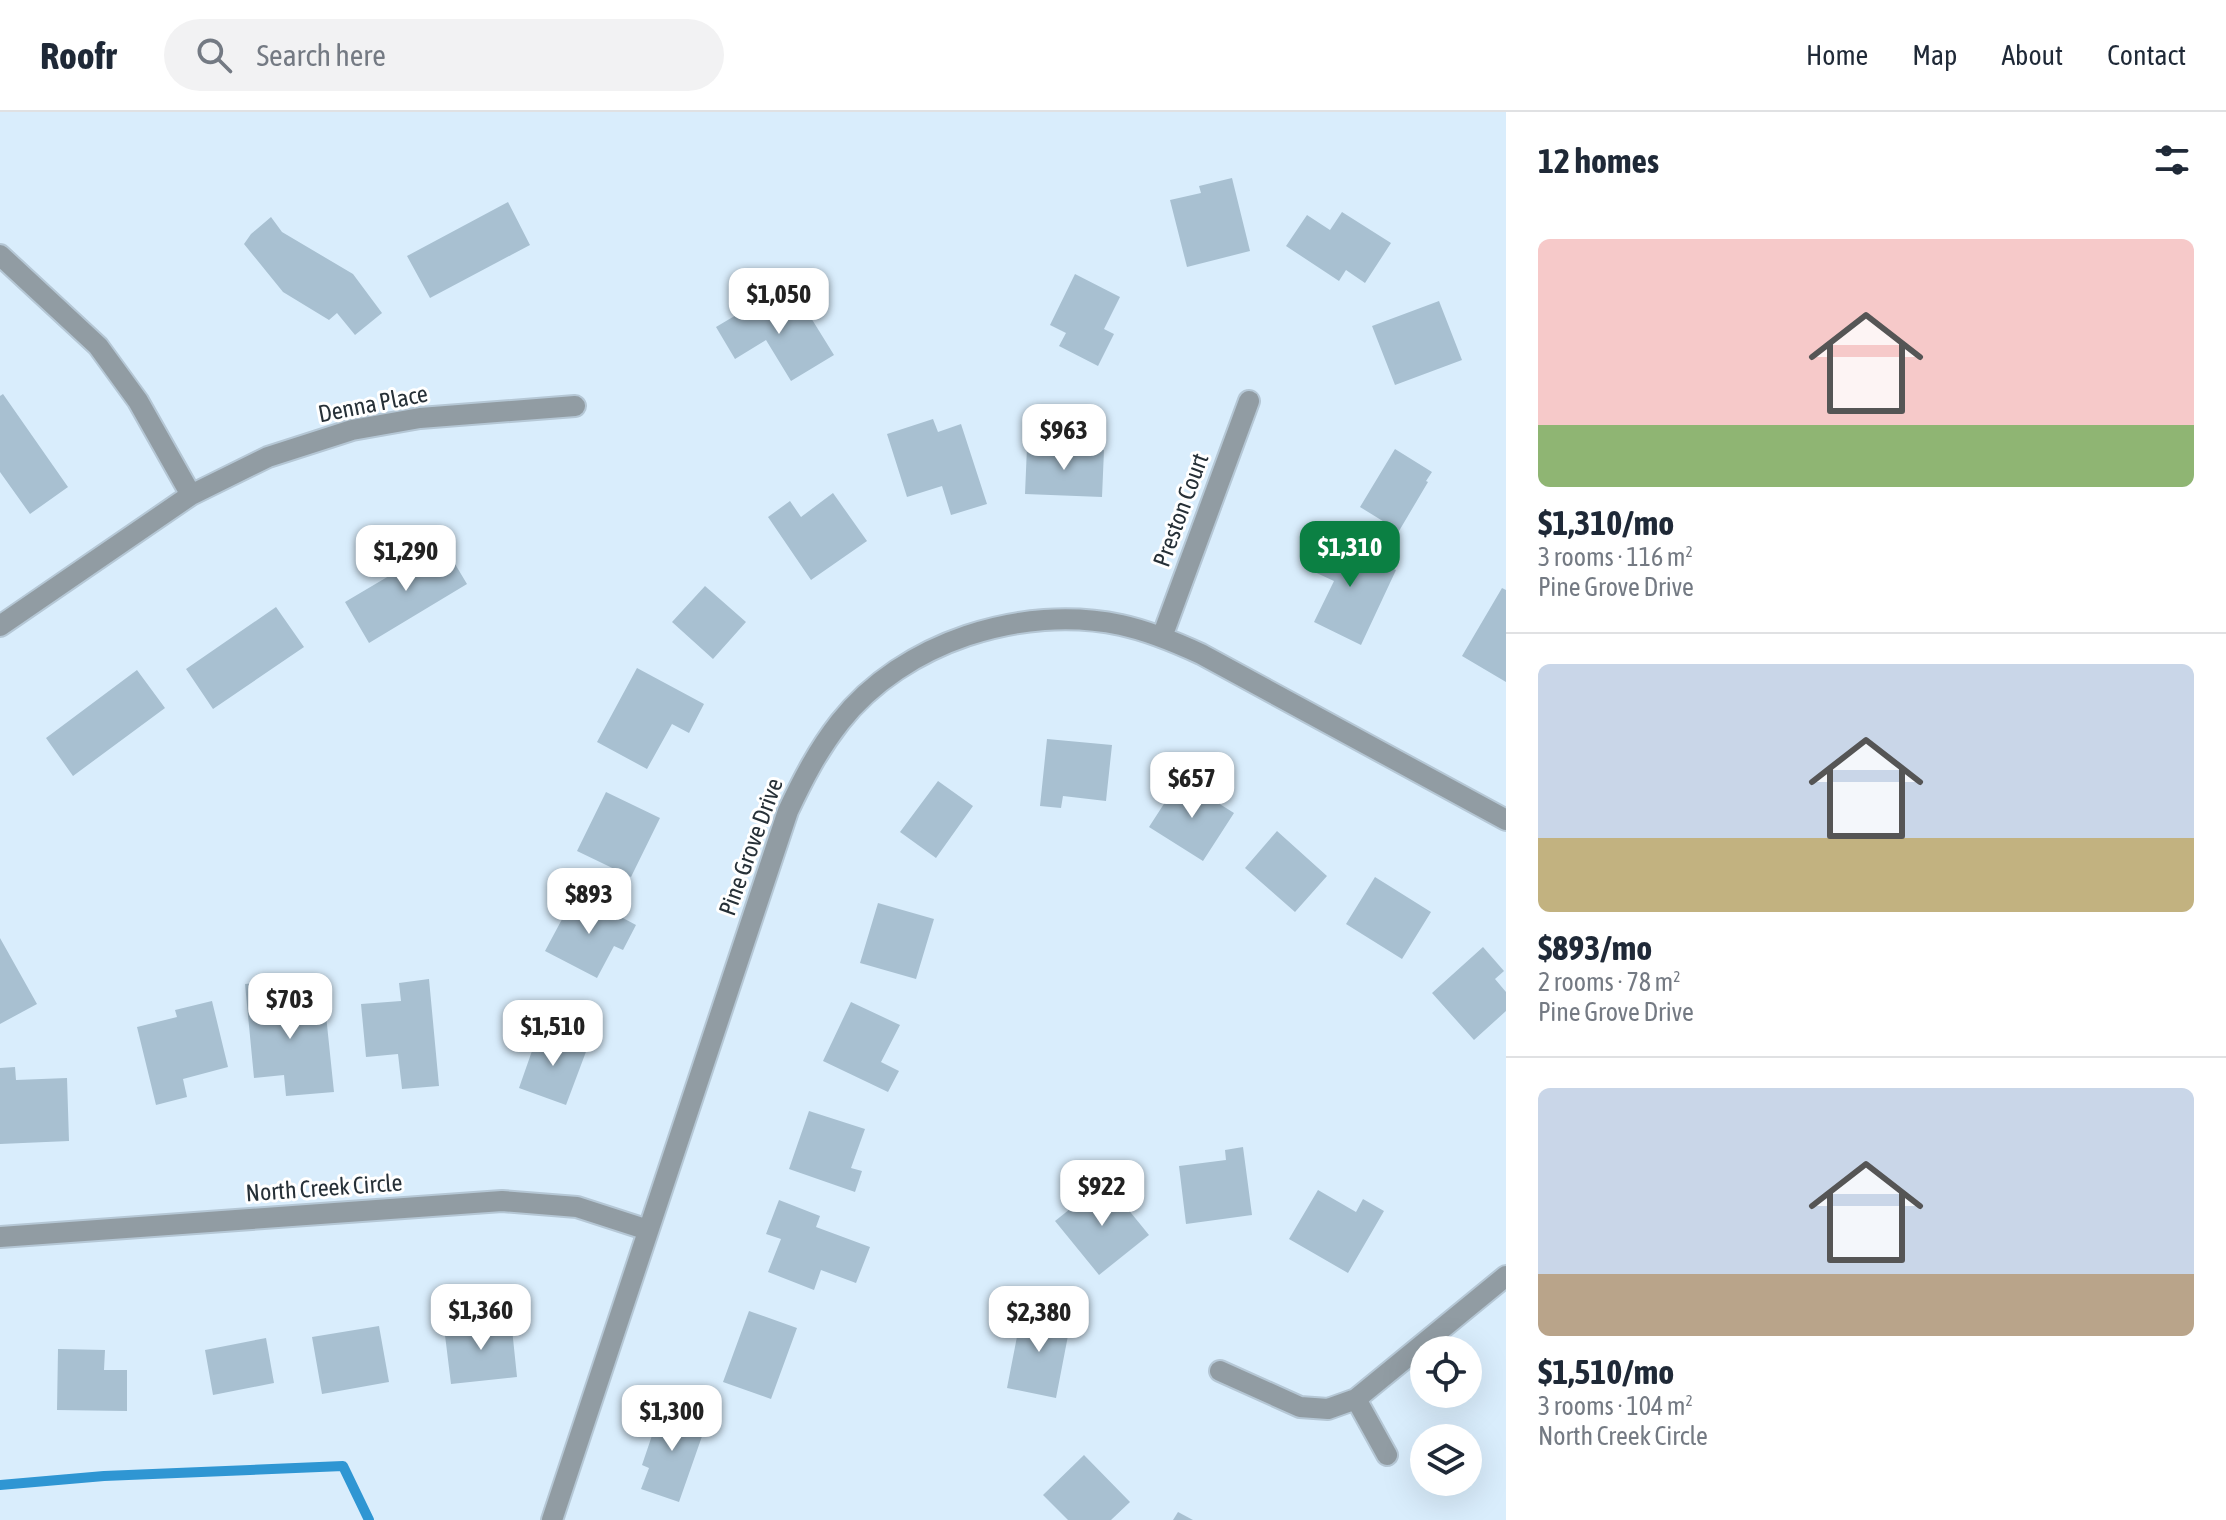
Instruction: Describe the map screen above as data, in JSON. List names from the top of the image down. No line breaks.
{"streets":{"street":["Denna Place","Preston Court","Pine Grove Drive","North Creek Circle"]},"crossings":[["Preston Court","Pine Grove Drive"],["Pine Grove Drive","North Creek Circle"]],"page":{"header":"Roofr","search":"Search here","nav":["Home","Map","About","Contact"],"heading":"12 homes","list":[{"name":"$1,310/mo","note":"3 rooms · 116 m² · Pine Grove Drive"},{"name":"$893/mo","note":"2 rooms · 78 m² · Pine Grove Drive"},{"name":"$1,510/mo","note":"3 rooms · 104 m² · North Creek Circle"}],"price":["$1,050","$963","$1,310","$1,290","$657","$893","$703","$1,510","$922","$1,360","$2,380","$1,300"]}}
